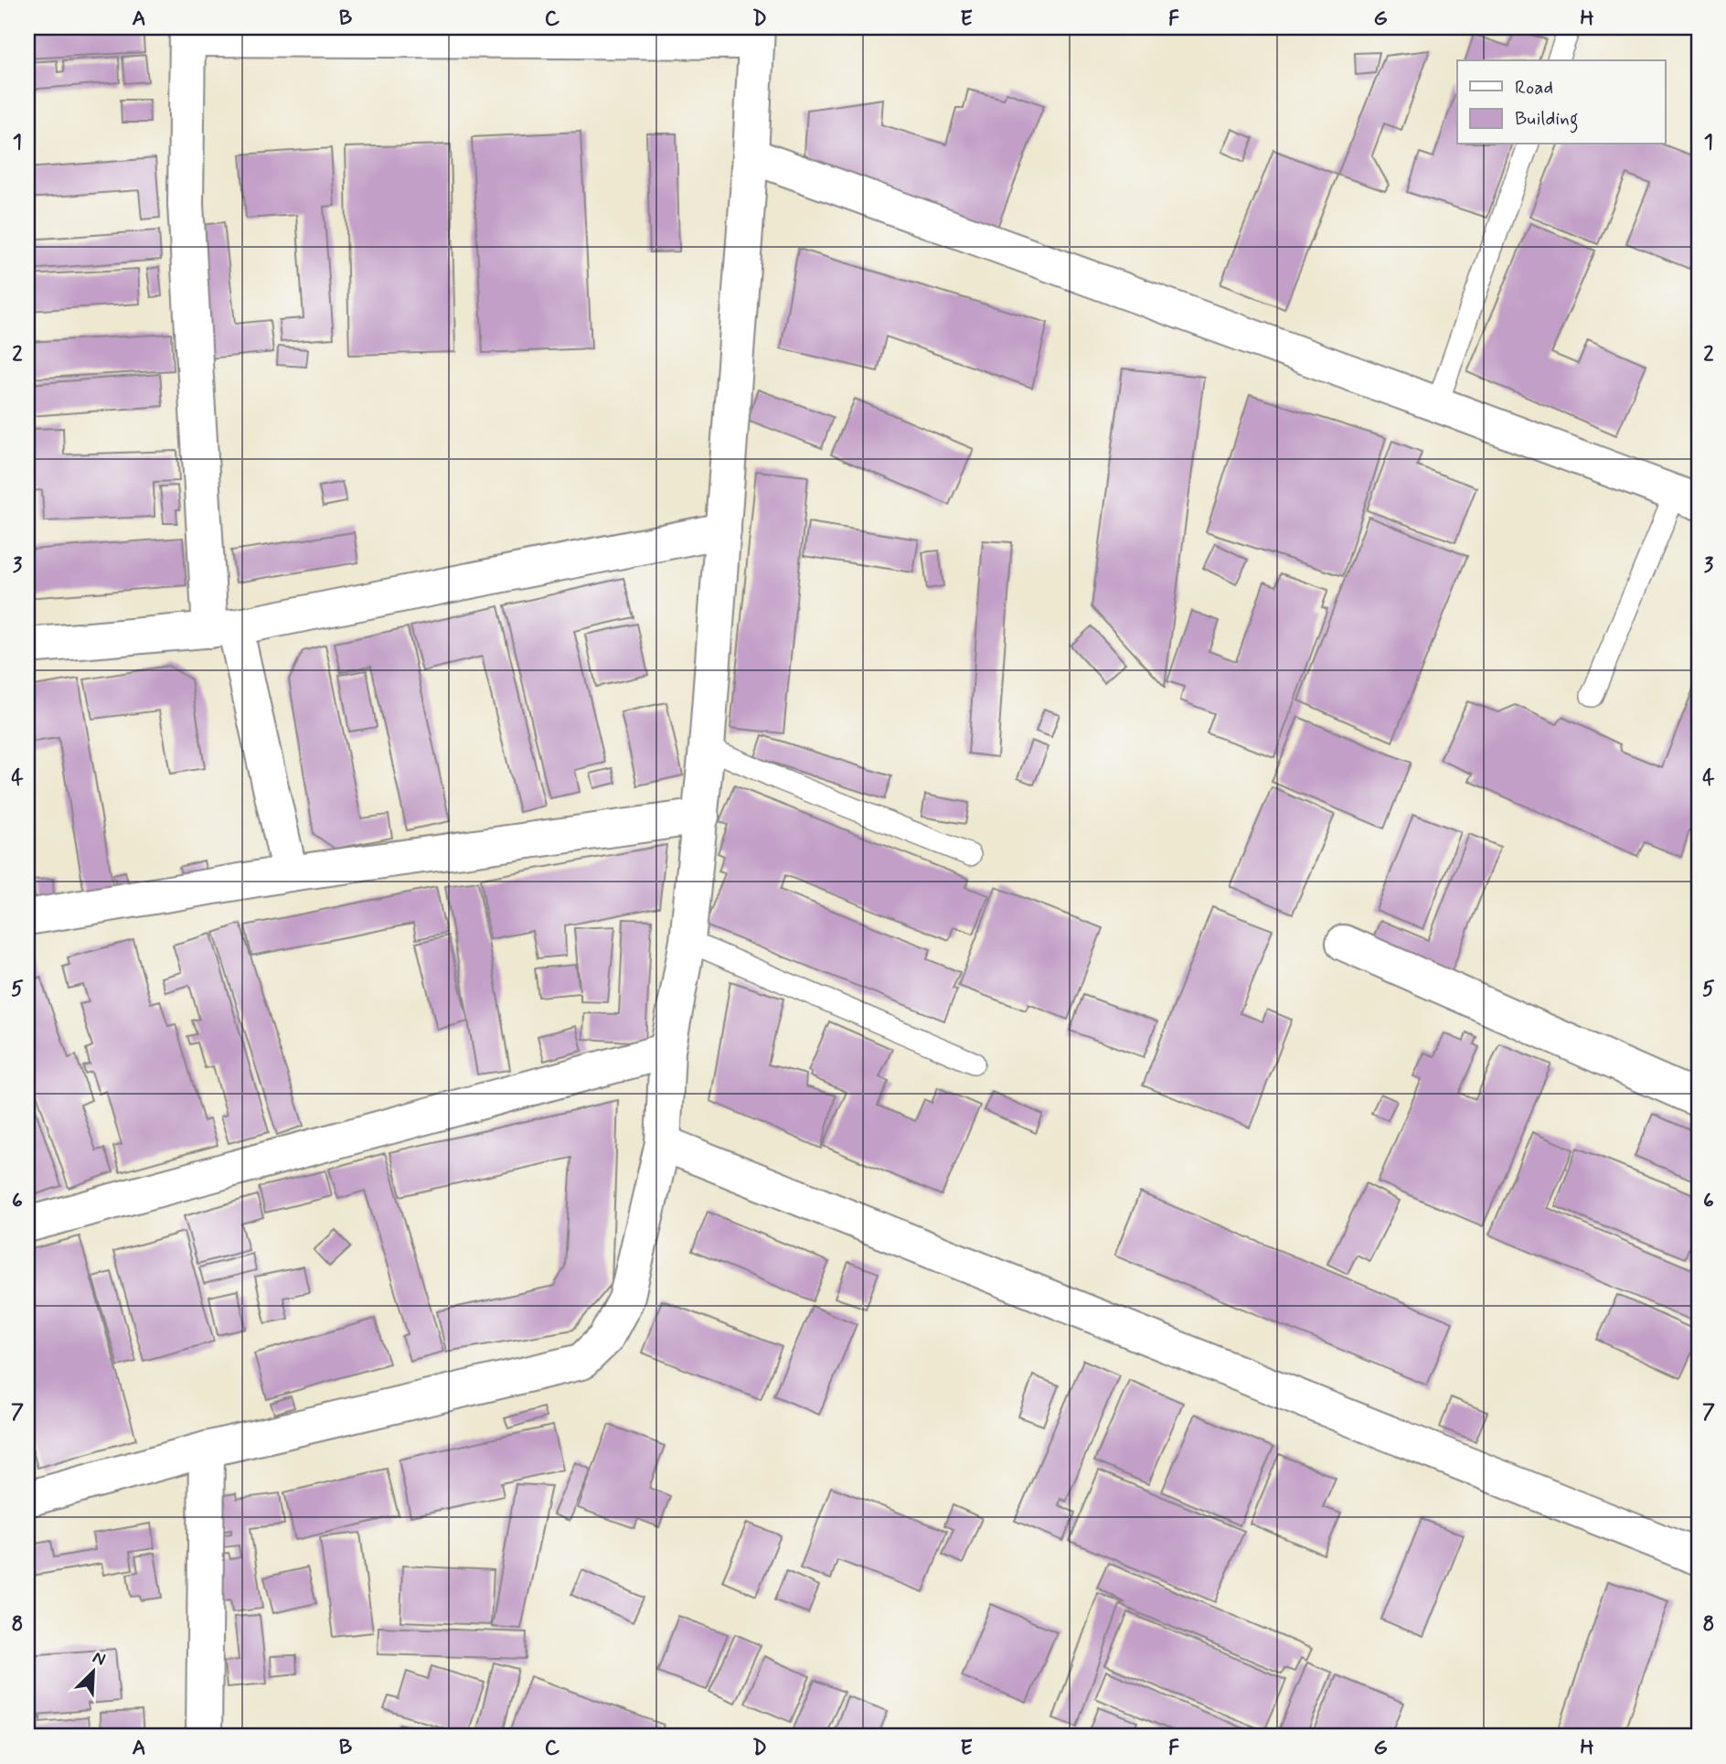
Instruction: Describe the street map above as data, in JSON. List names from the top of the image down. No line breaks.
{"legend":["Road","Building"],"north":"top right","grid":{"columns":["A","B","C","D","E","F","G","H"],"rows":["1","2","3","4","5","6","7","8"]}}
